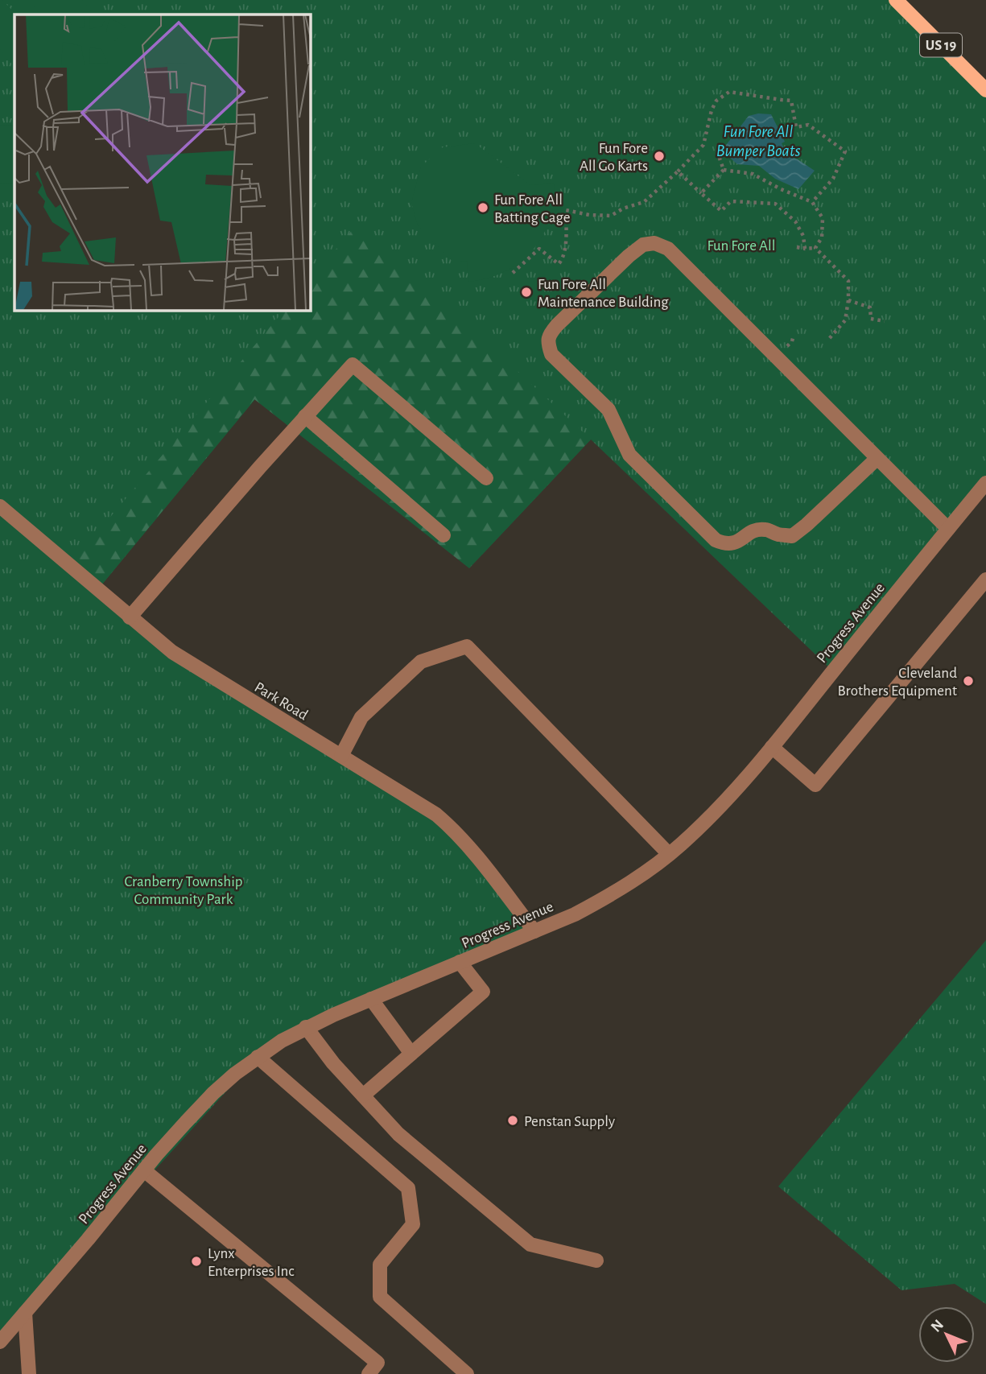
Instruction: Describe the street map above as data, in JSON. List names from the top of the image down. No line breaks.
{"streets":{"main road":["US 19"],"street":["Progress Avenue","Park Road"]},"crossings":[["Progress Avenue","Park Road"]],"water":["Fun Fore All Bumper Boats"],"parks":["Fun Fore All","Cranberry Township Community Park"],"places":["Fun Fore All Go Karts","Fun Fore All Batting Cage","Fun Fore All Maintenance Building","Cleveland Brothers Equipment","Penstan Supply","Lynx Enterprises Inc"],"north":"top left"}
